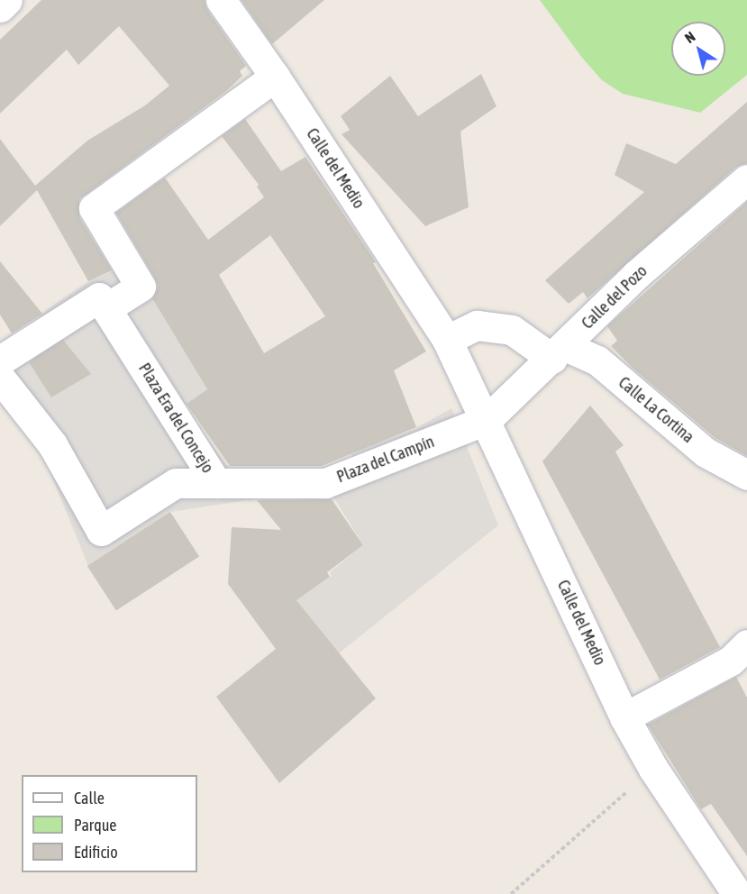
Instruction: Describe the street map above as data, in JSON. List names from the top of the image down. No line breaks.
{"streets":{"street":["Calle del Medio","Calle del Pozo","Calle La Cortina","Plaza Era del Concejo","Plaza del Campín"]},"crossings":[["Calle del Medio","Calle del Pozo"],["Calle del Medio","Plaza del Campín"],["Calle del Pozo","Calle La Cortina"],["Calle del Pozo","Plaza del Campín"],["Plaza Era del Concejo","Plaza del Campín"]],"legend":["Calle","Parque","Edificio"],"north":"top left"}
